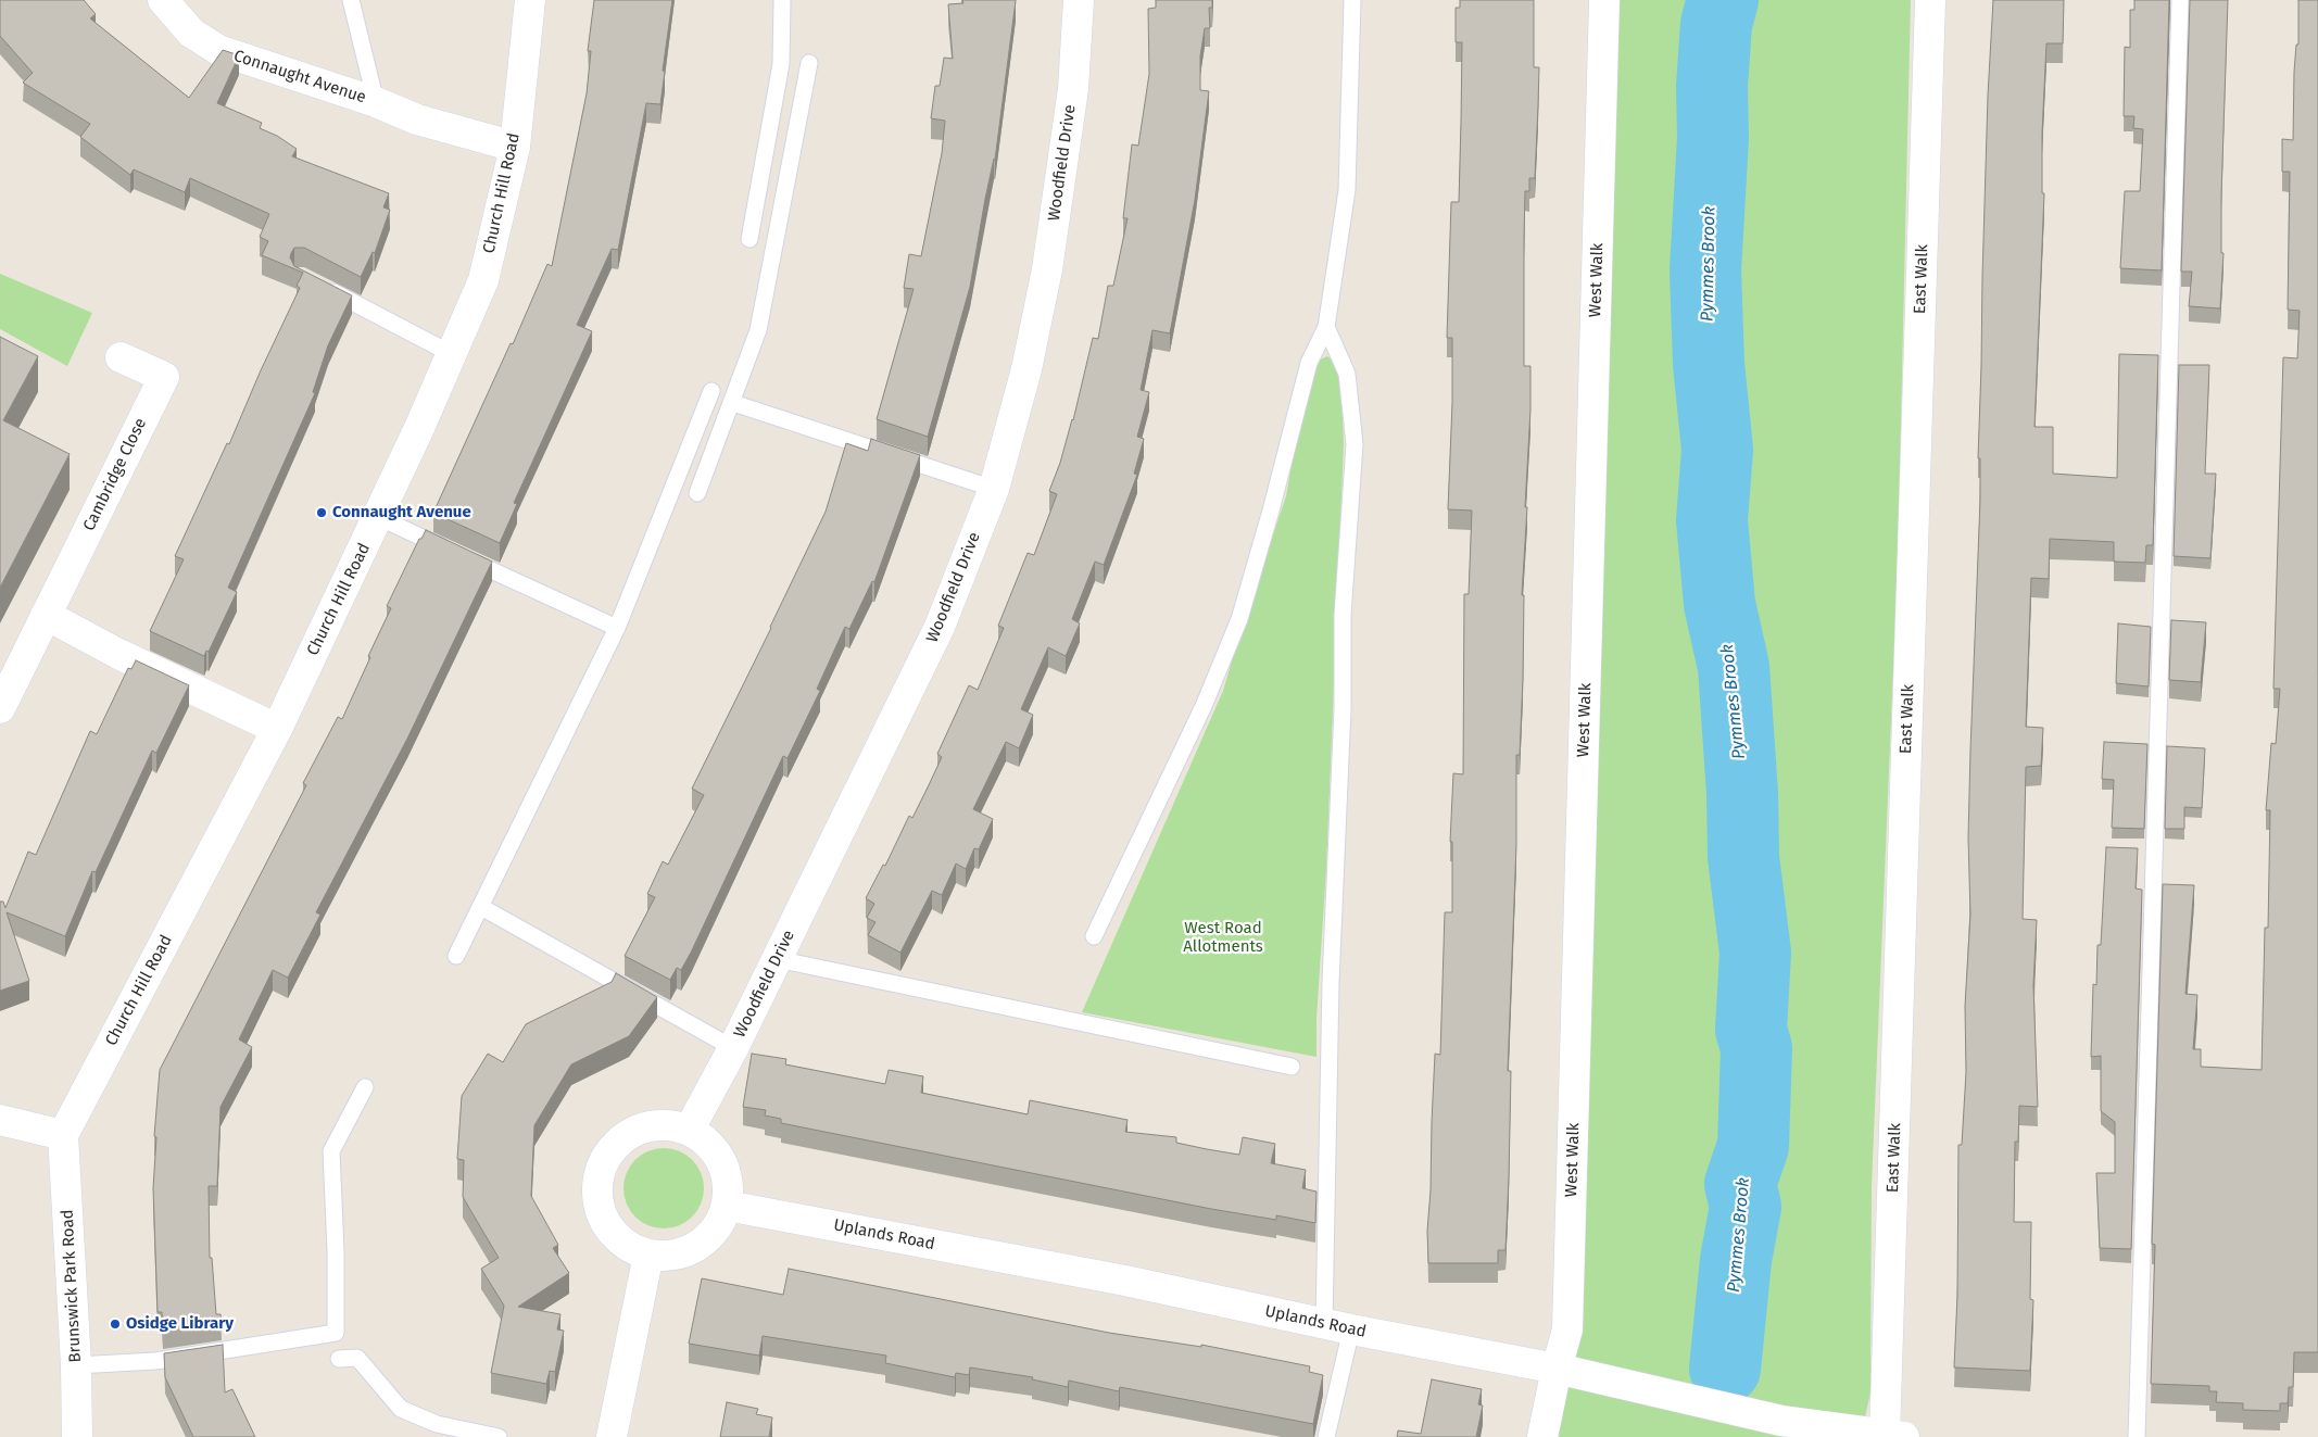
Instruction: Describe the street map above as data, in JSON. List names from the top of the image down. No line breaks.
{"streets":{"street":["Connaught Avenue","Woodfield Drive","Church Hill Road","East Walk","West Walk","Cambridge Close","Uplands Road","Brunswick Park Road"]},"crossings":[["Connaught Avenue","Church Hill Road"],["Woodfield Drive","Uplands Road"],["Church Hill Road","Brunswick Park Road"],["East Walk","Uplands Road"],["West Walk","Uplands Road"]],"water":["Pymmes Brook"],"parks":["West Road Allotments"],"places":["Connaught Avenue","Osidge Library"]}
